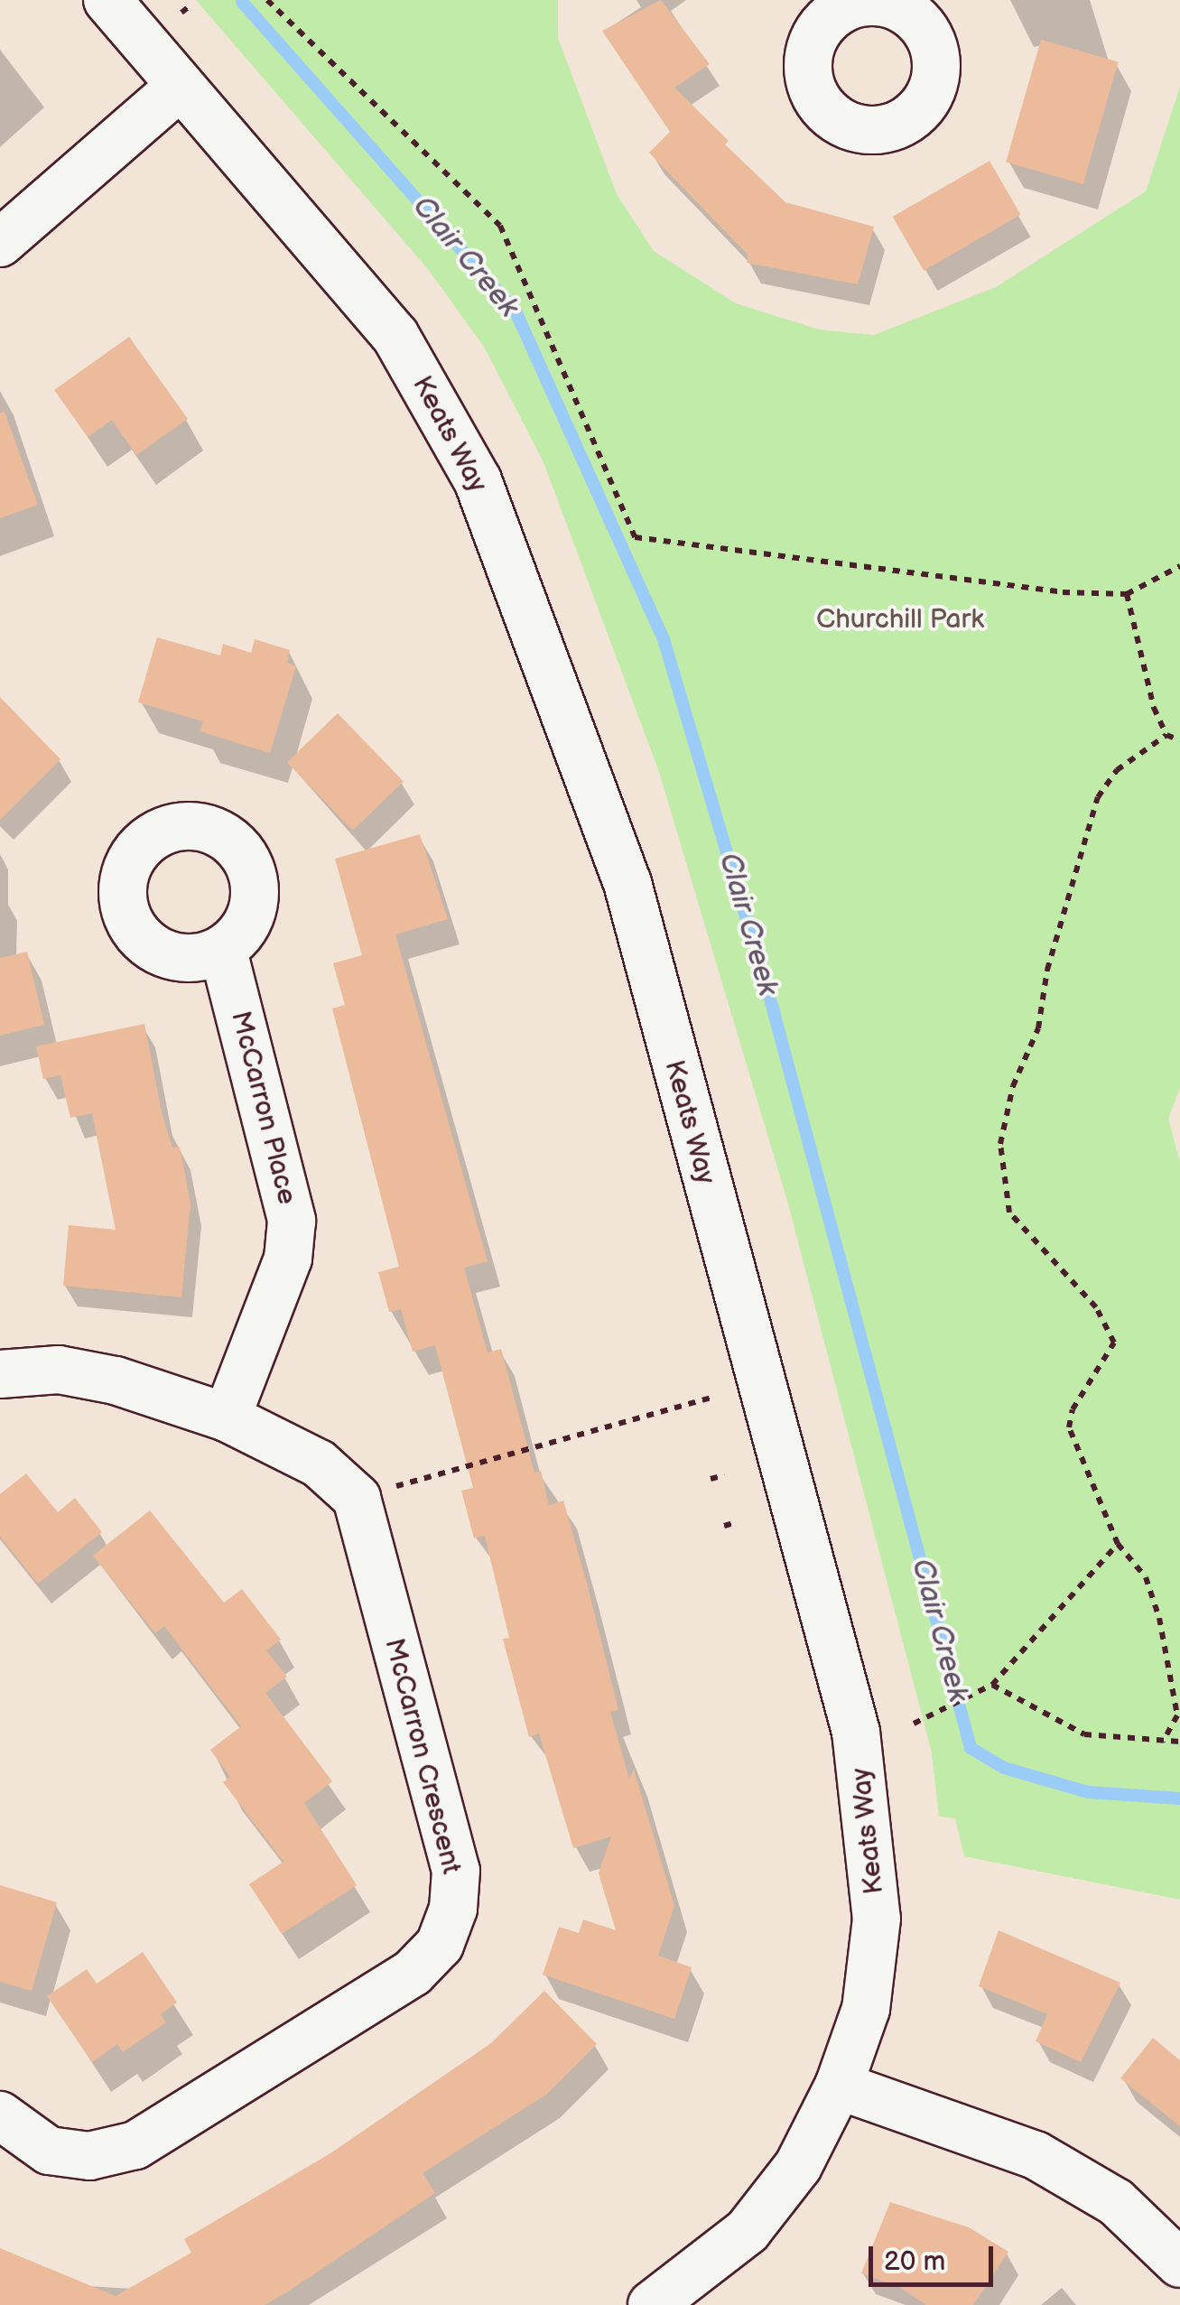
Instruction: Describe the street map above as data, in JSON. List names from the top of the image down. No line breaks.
{"streets":{"street":["Keats Way","McCarron Place","McCarron Crescent"]},"water":["Clair Creek"],"parks":["Churchill Park"],"scale_bar":"20 m"}
